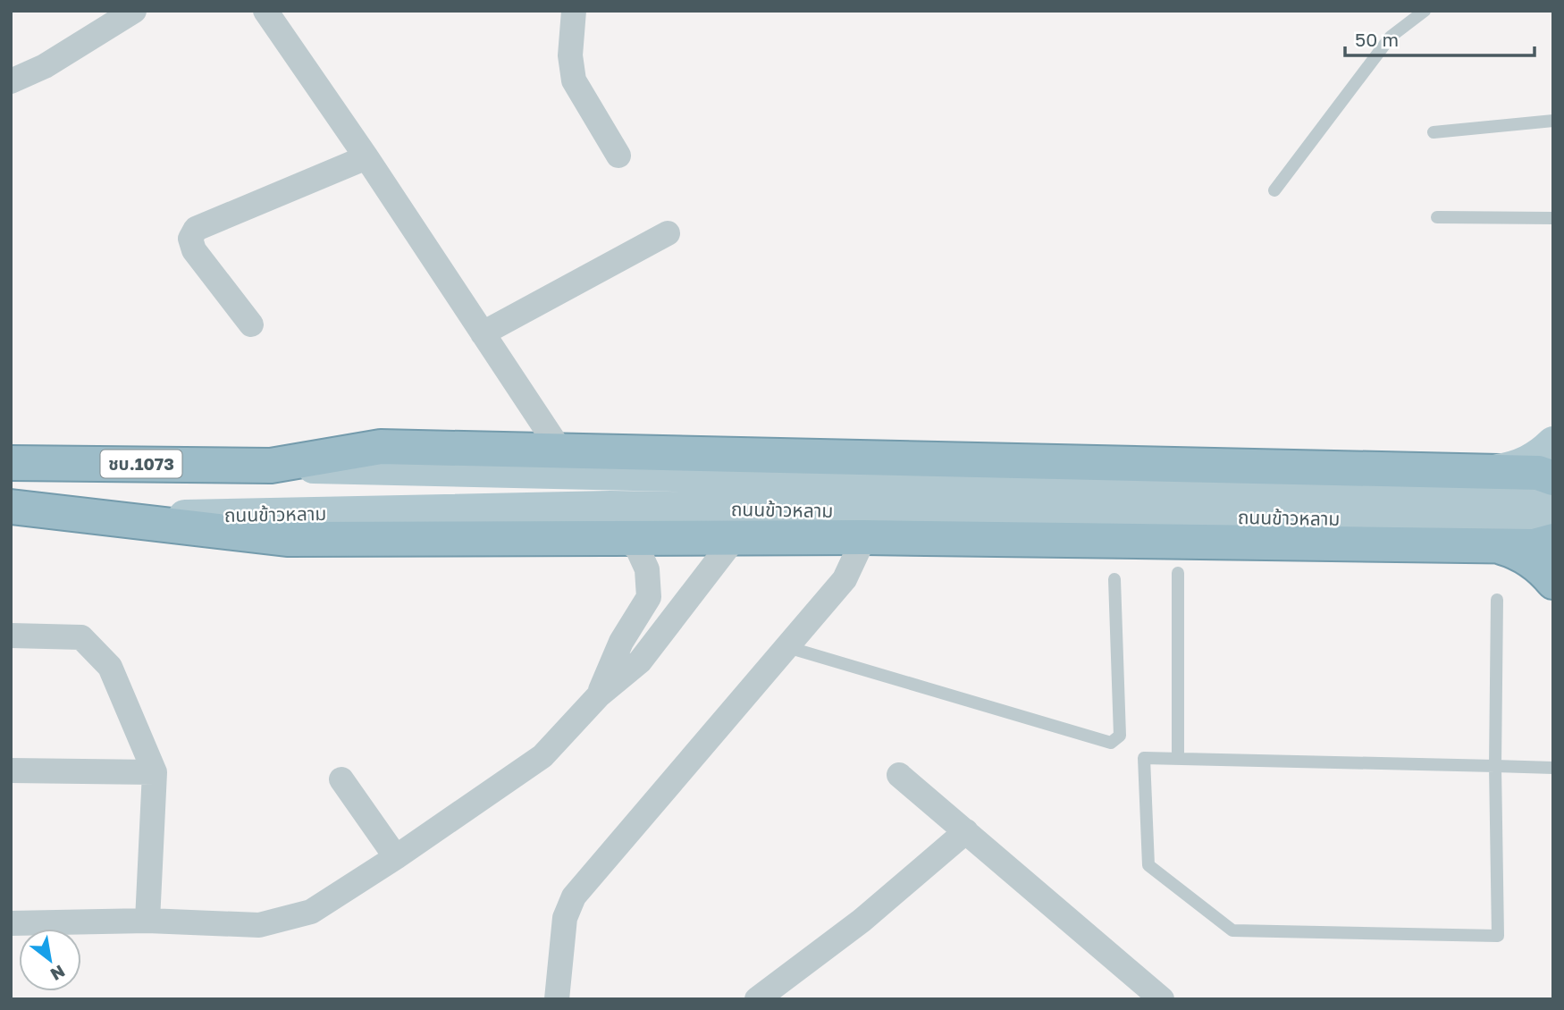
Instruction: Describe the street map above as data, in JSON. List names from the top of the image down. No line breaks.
{"streets":{"highway":["ชบ.1073","ถนนข้าวหลาม"]},"scale_bar":"50 m","north":"bottom right"}
